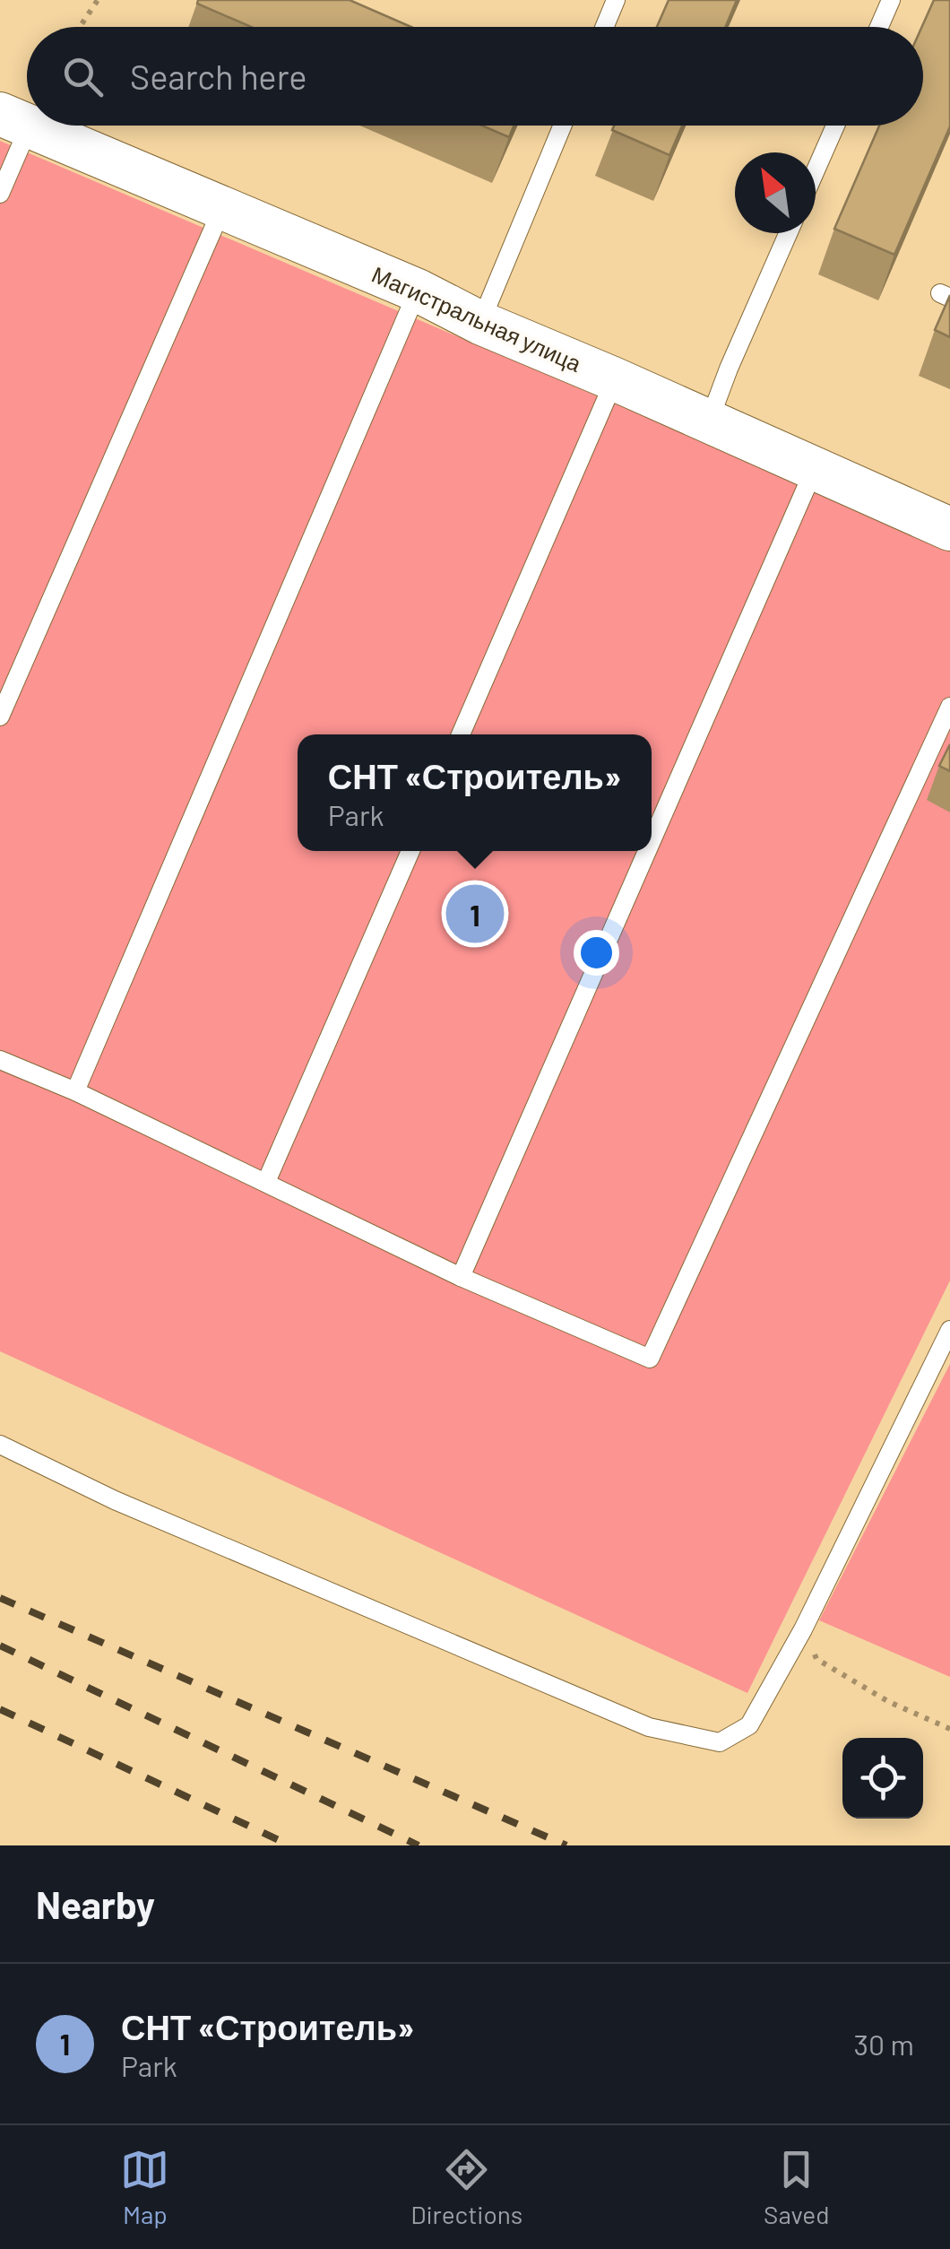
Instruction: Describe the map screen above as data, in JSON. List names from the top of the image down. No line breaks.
{"streets":{"street":["Магистральная улица"]},"north":"top left","page":{"search":"Search here","popup":["СНТ «Строитель»","Park"],"pins":"1","heading":"Nearby","list":[{"mark":"1","name":"СНТ «Строитель»","note":"Park","value":"30 m"}],"nav":["Map","Directions","Saved"]}}
